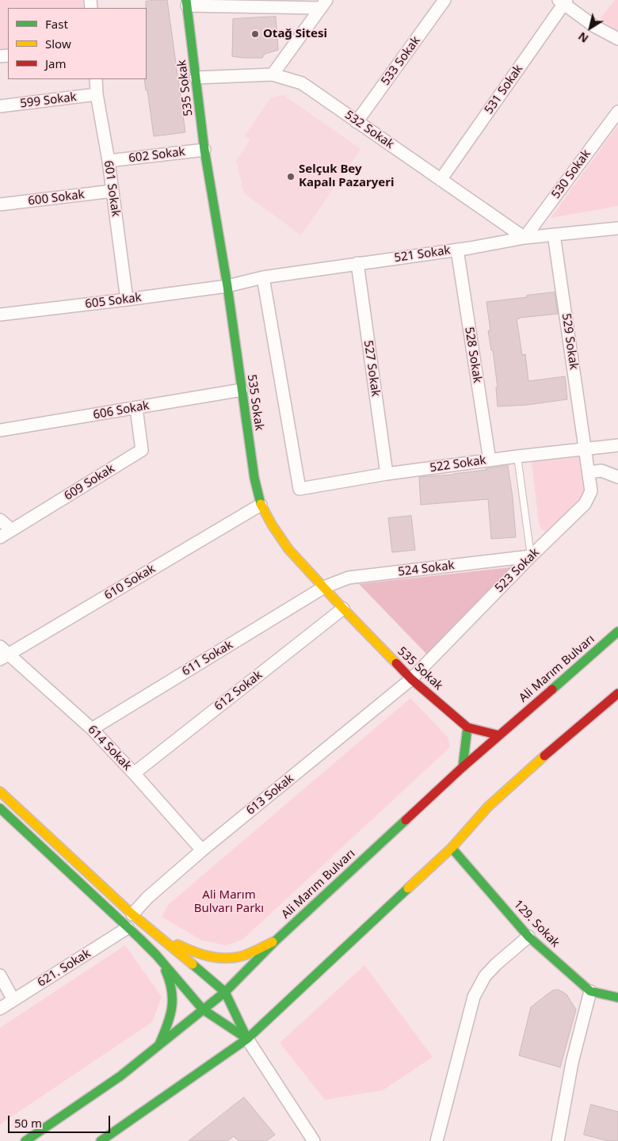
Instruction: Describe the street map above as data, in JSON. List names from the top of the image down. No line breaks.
{"streets":{"street":["533 Sokak","535 Sokak","531 Sokak","599 Sokak","532 Sokak","602 Sokak","530 Sokak","601 Sokak","600 Sokak","521 Sokak","605 Sokak","529 Sokak","528 Sokak","527 Sokak","606 Sokak","522 Sokak","609 Sokak","524 Sokak","523 Sokak","610 Sokak","611 Sokak","Ali Marım Bulvarı","612 Sokak","614 Sokak","613 Sokak","129. Sokak","621. Sokak"]},"crossings":[["533 Sokak","532 Sokak"],["535 Sokak","532 Sokak"],["535 Sokak","602 Sokak"],["535 Sokak","521 Sokak"],["535 Sokak","605 Sokak"],["535 Sokak","606 Sokak"],["535 Sokak","524 Sokak"],["535 Sokak","523 Sokak"],["535 Sokak","610 Sokak"],["535 Sokak","611 Sokak"],["535 Sokak","612 Sokak"],["535 Sokak","613 Sokak"],["531 Sokak","532 Sokak"],["599 Sokak","601 Sokak"],["532 Sokak","530 Sokak"],["532 Sokak","521 Sokak"],["602 Sokak","601 Sokak"],["530 Sokak","521 Sokak"],["601 Sokak","600 Sokak"],["601 Sokak","605 Sokak"],["521 Sokak","605 Sokak"],["521 Sokak","529 Sokak"],["521 Sokak","528 Sokak"],["521 Sokak","527 Sokak"],["521 Sokak","522 Sokak"],["529 Sokak","522 Sokak"],["529 Sokak","523 Sokak"],["528 Sokak","522 Sokak"],["527 Sokak","522 Sokak"],["606 Sokak","609 Sokak"],["522 Sokak","523 Sokak"],["524 Sokak","523 Sokak"],["524 Sokak","611 Sokak"],["523 Sokak","613 Sokak"],["610 Sokak","614 Sokak"],["611 Sokak","614 Sokak"],["612 Sokak","614 Sokak"],["614 Sokak","613 Sokak"]],"parks":["Ali Marım Bulvarı Parkı"],"places":["Otağ Sitesi","Selçuk Bey Kapalı Pazaryeri"],"legend":["Fast","Slow","Jam"],"scale_bar":"50 m","north":"bottom left"}
